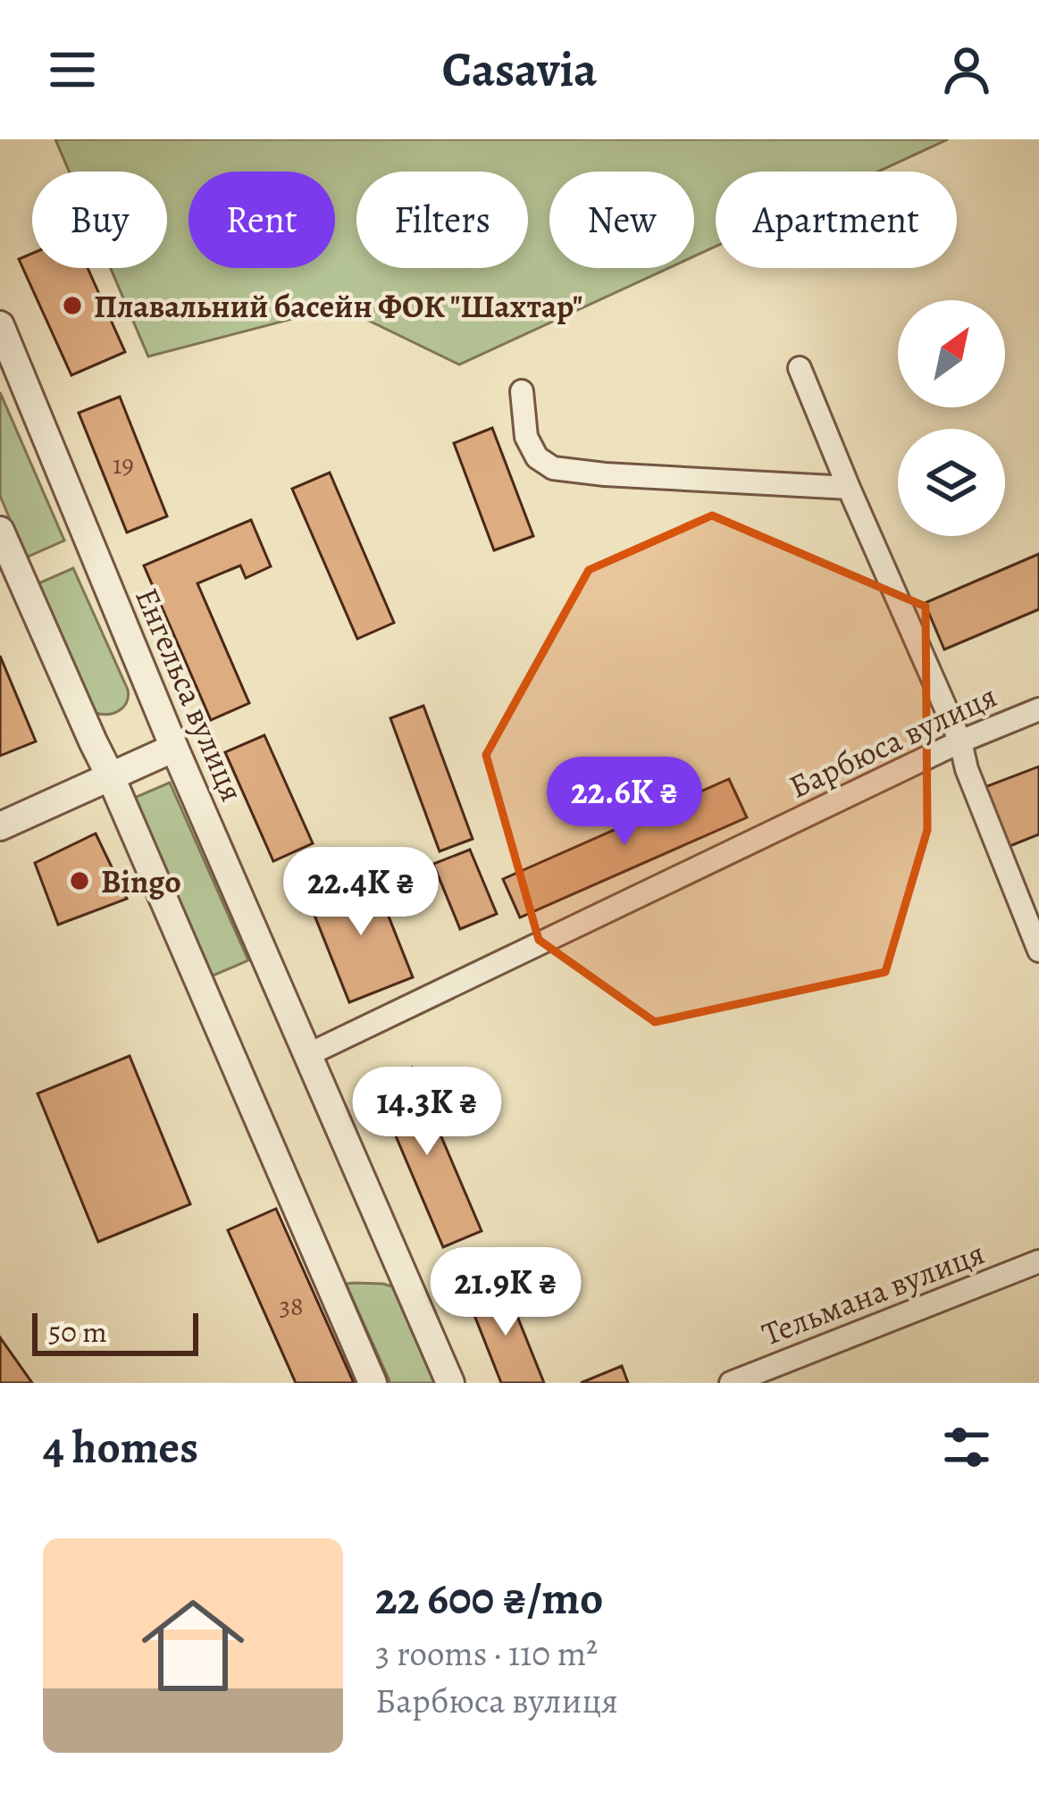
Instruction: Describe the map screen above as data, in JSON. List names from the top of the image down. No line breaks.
{"streets":{"street":["Енгельса вулиця","Барбюса вулиця","Тельмана вулиця"]},"crossings":[["Енгельса вулиця","Барбюса вулиця"]],"places":["Плавальний басейн ФОК \"Шахтар\"","Bingo"],"house_numbers":["19","38"],"scale_bar":"50 m","north":"top right","page":{"header":"Casavia","chip":["Buy","Rent","Filters","New","Apartment"],"price":["22.6K ₴","22.4K ₴","14.3K ₴","21.9K ₴"],"scale":"50 m","heading":"4 homes","list":[{"name":"22 600 ₴/mo","note":"3 rooms · 110 m² · Барбюса вулиця"}]}}
